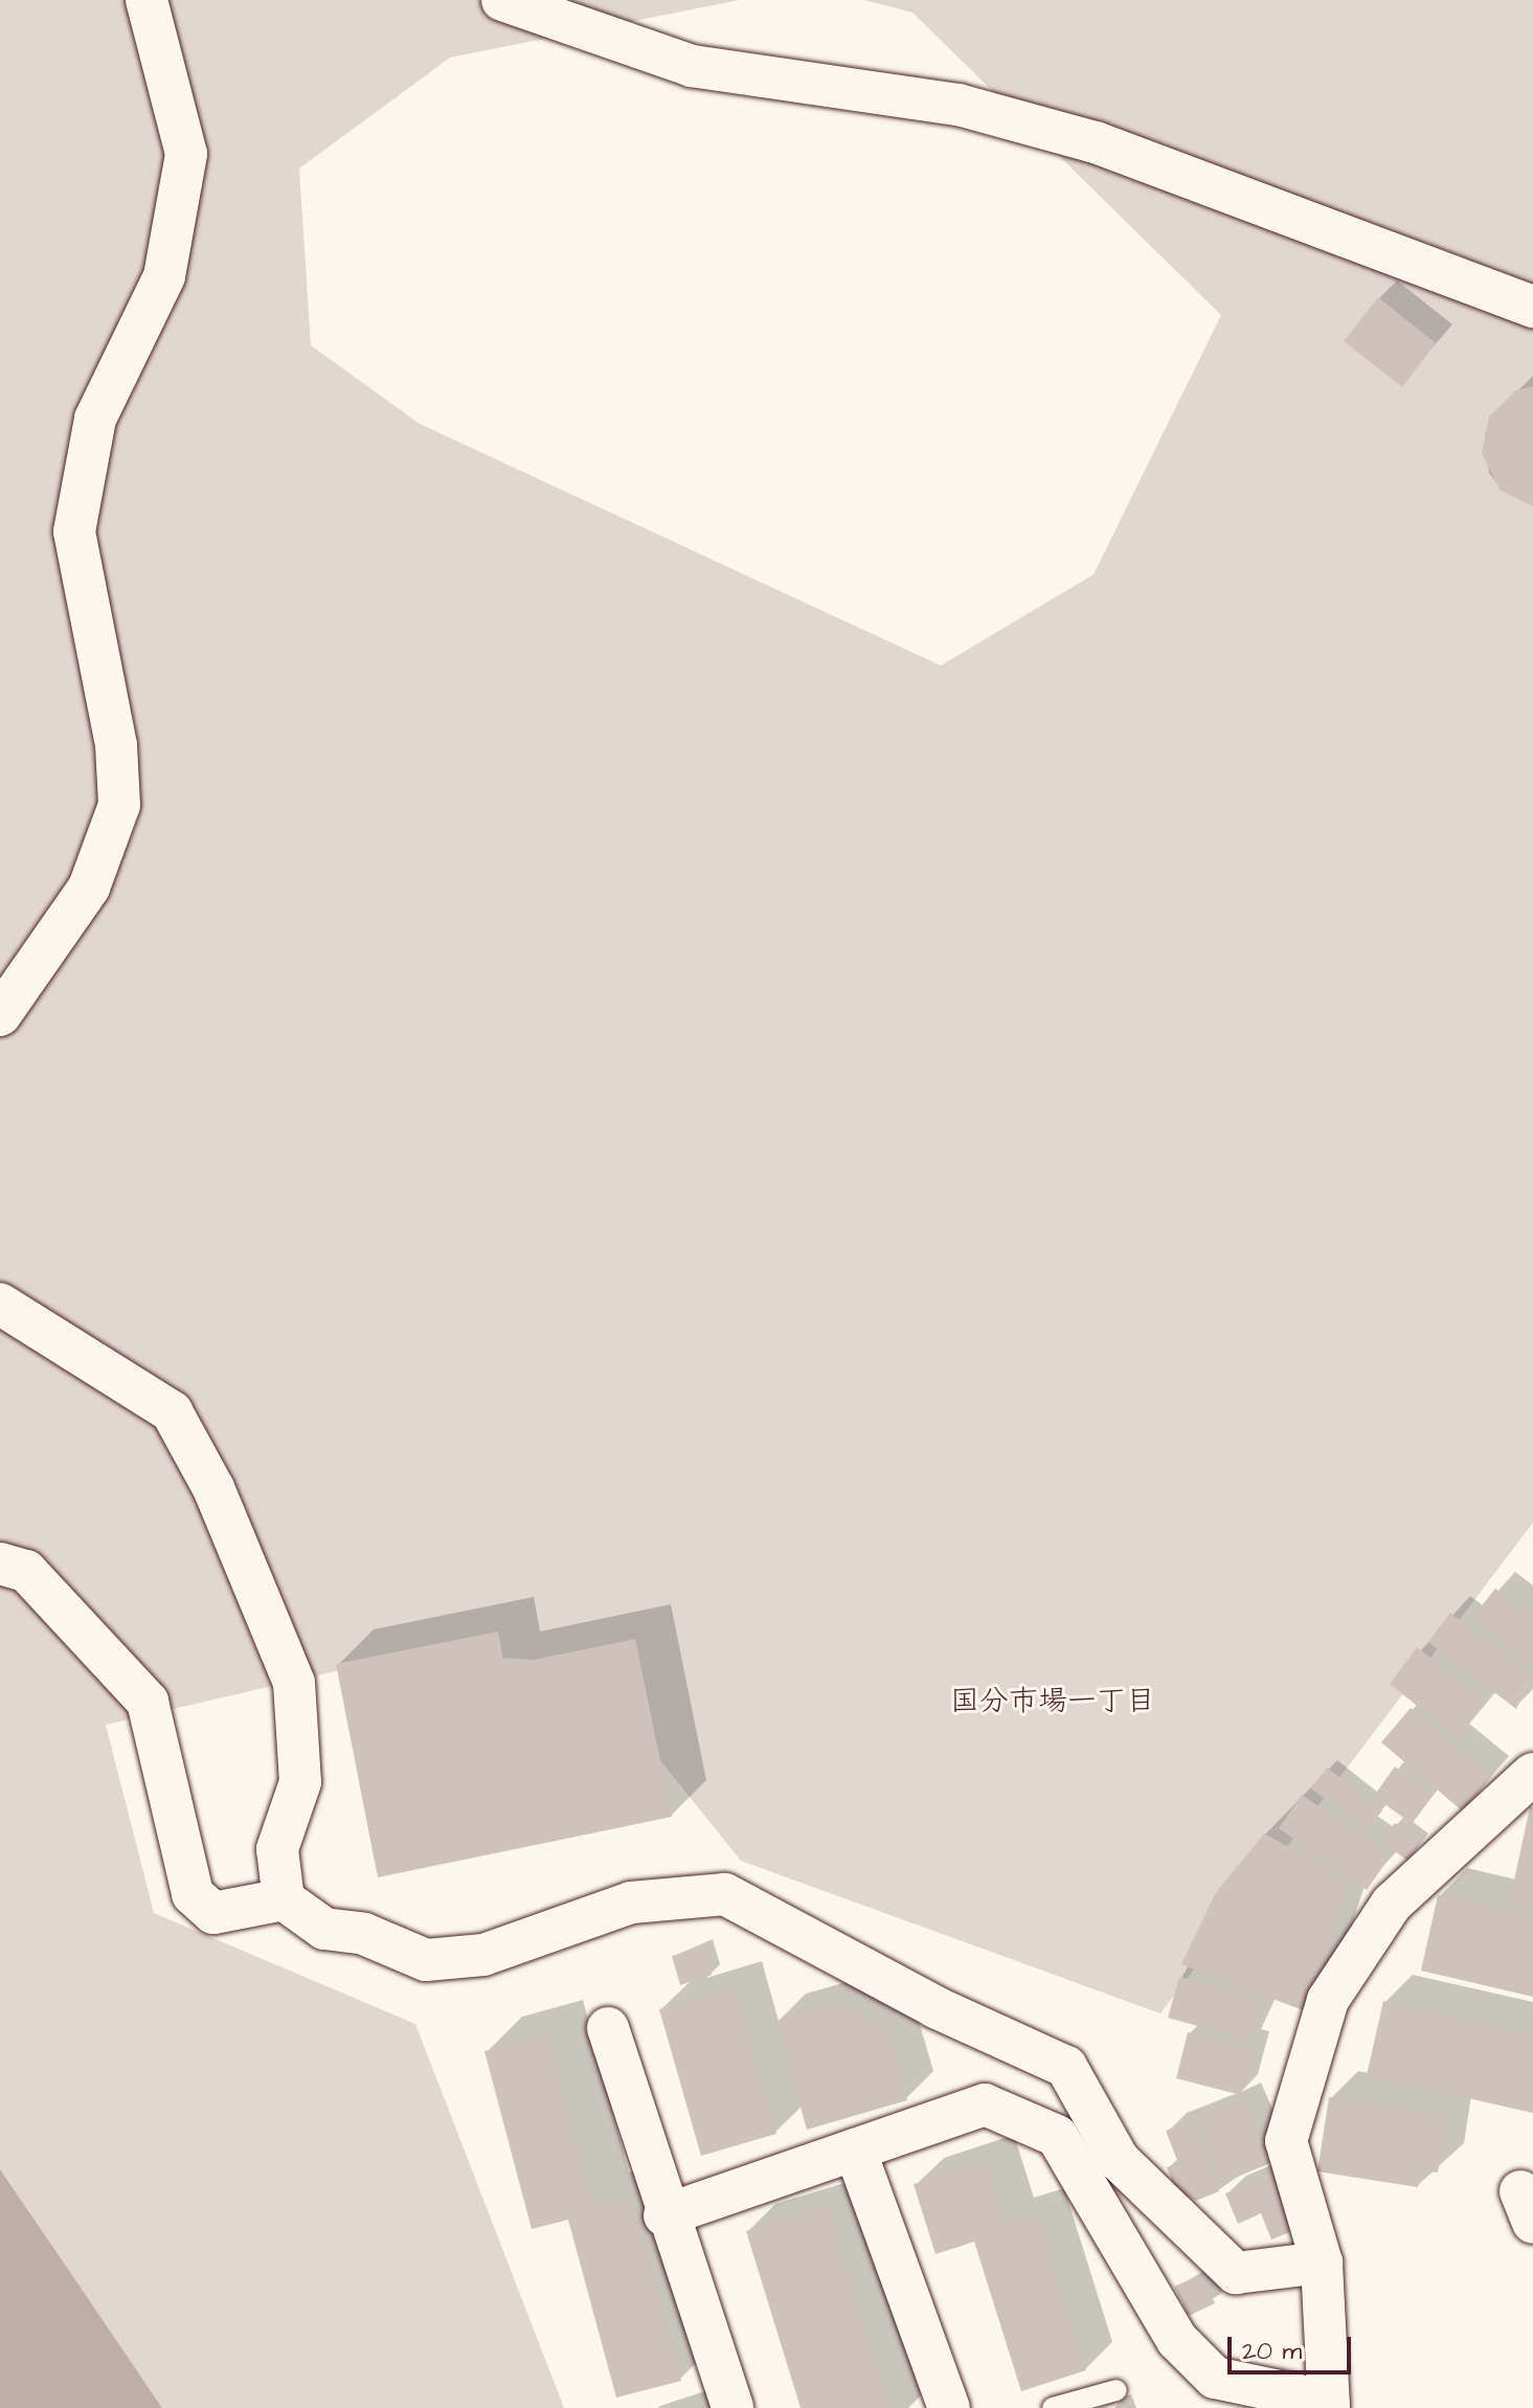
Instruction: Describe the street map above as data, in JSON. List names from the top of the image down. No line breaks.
{"districts":["国分市場一丁目"],"scale_bar":"20 m"}
